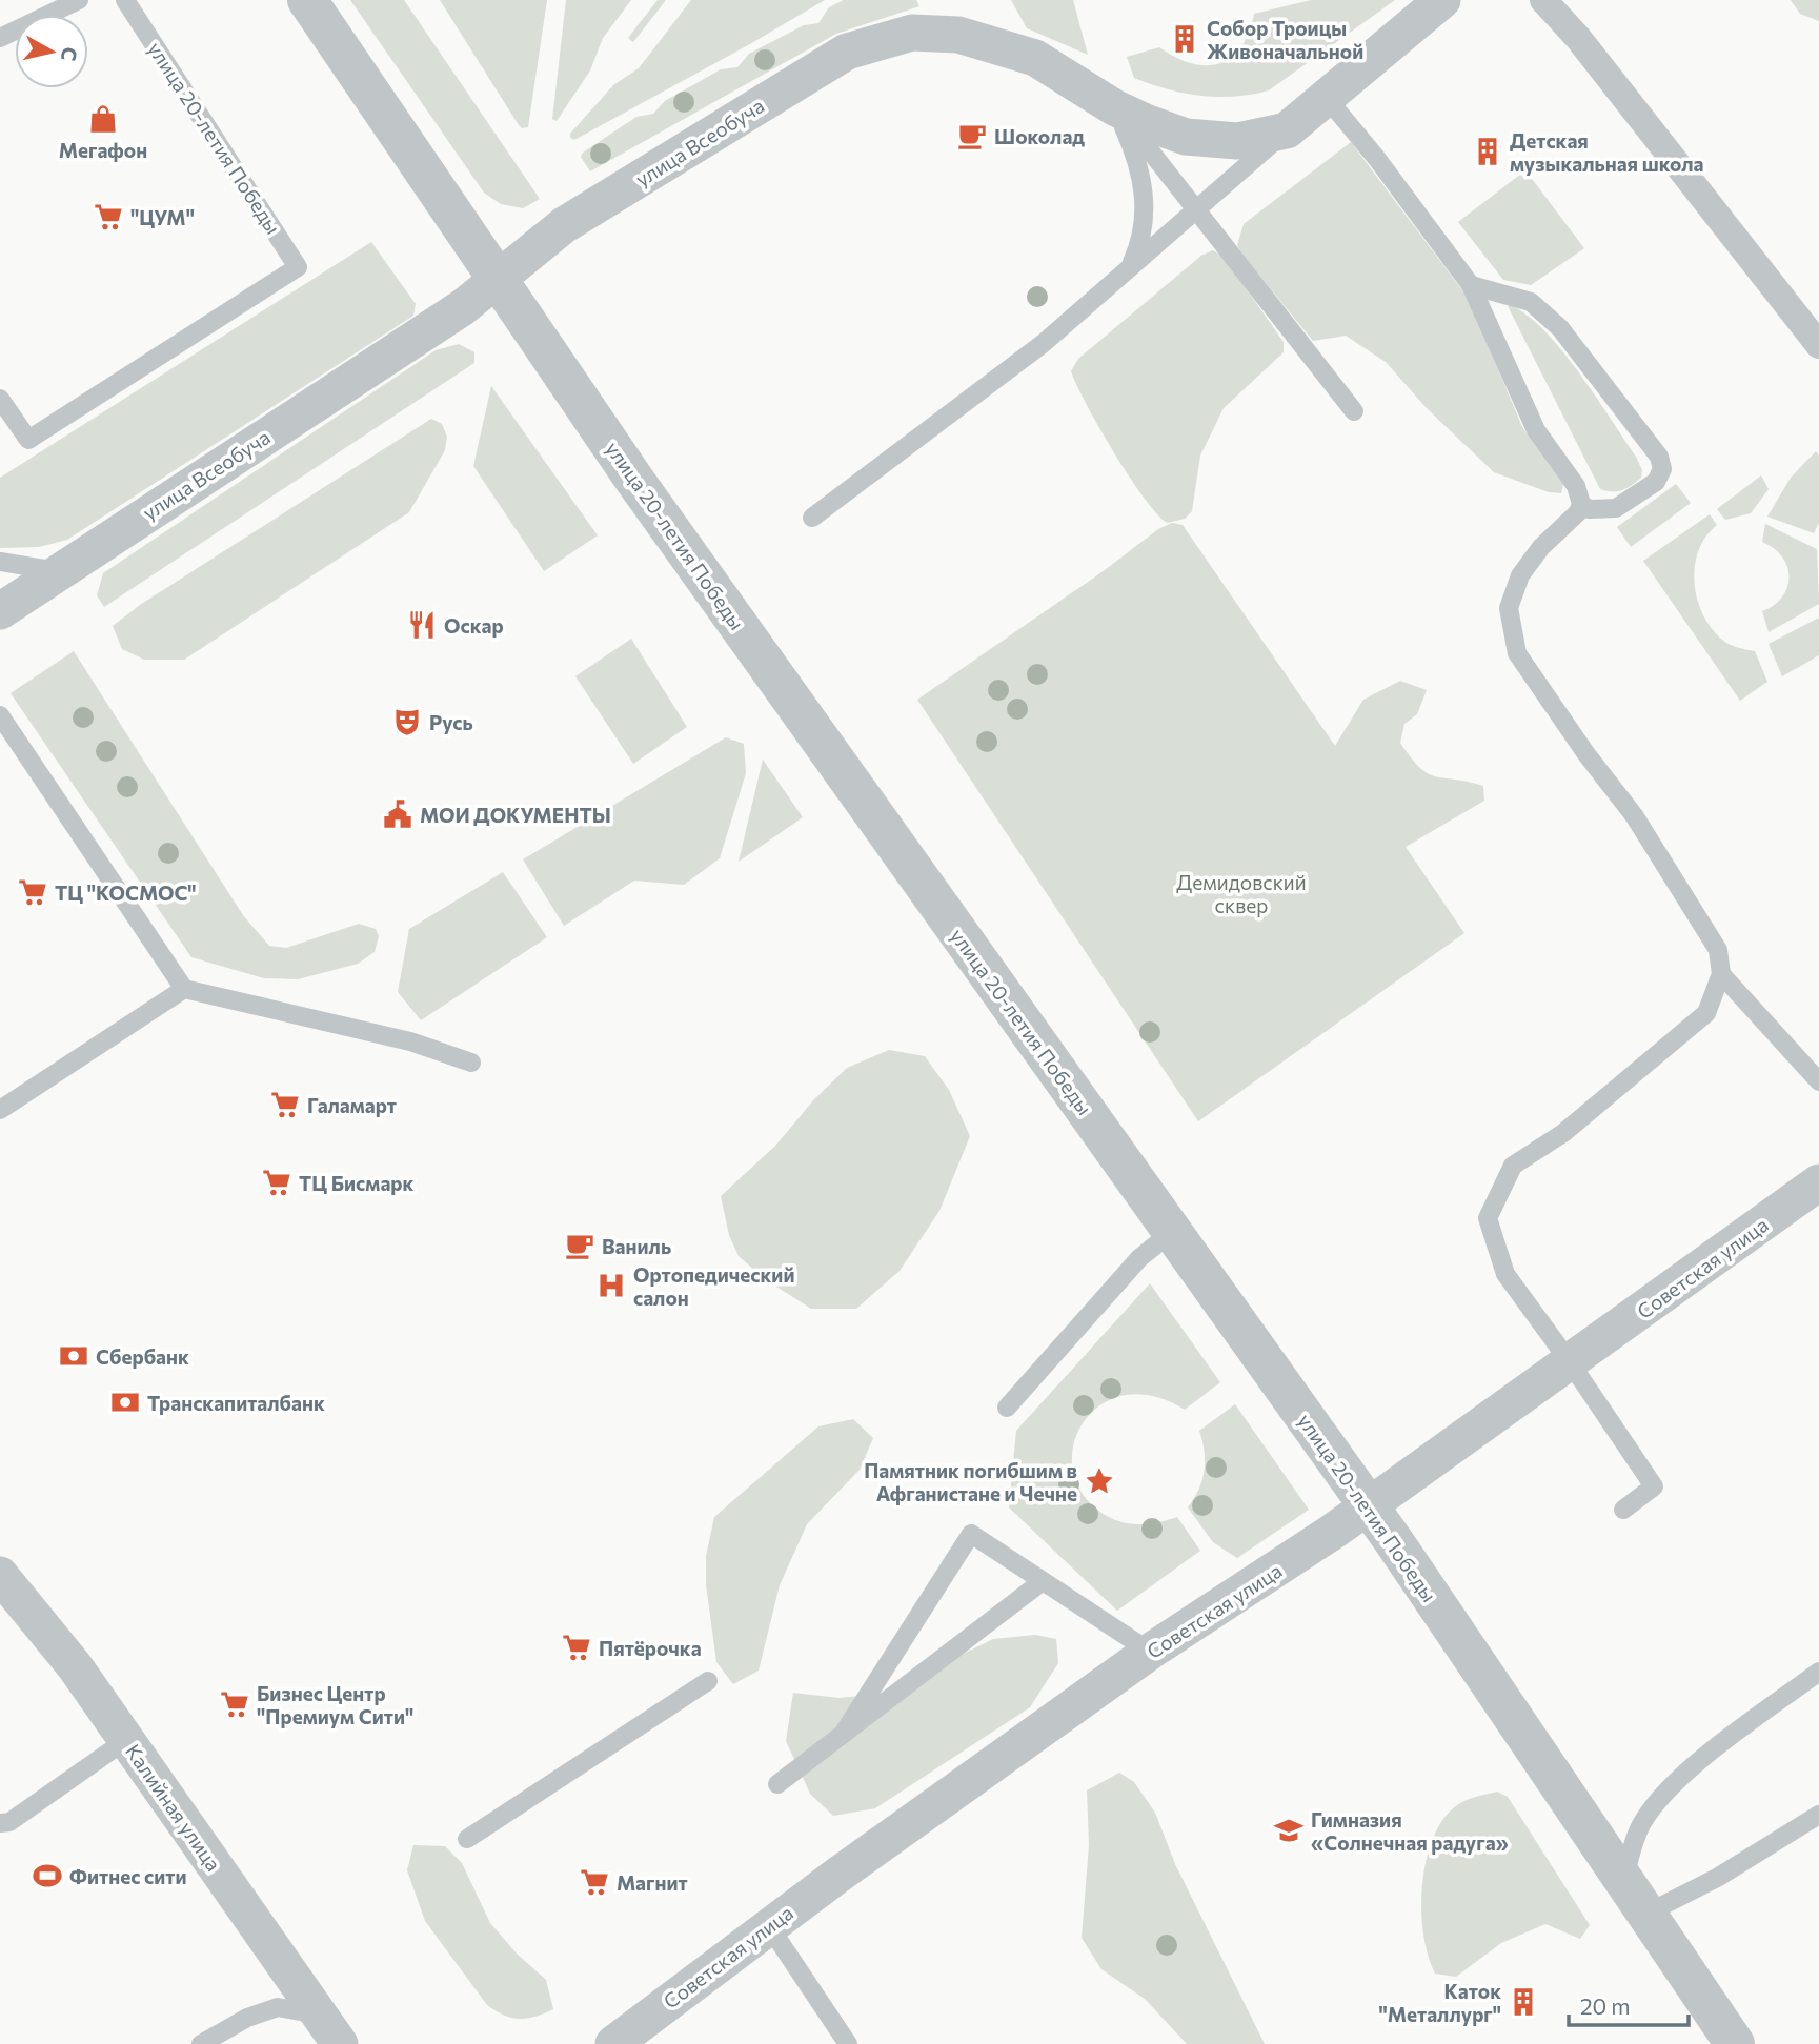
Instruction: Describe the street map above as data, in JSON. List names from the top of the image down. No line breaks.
{"streets":{"street":["улица 20-летия Победы","улица Всеобуча","Советская улица","Калийная улица"]},"crossings":[["улица 20-летия Победы","улица Всеобуча"],["улица 20-летия Победы","Советская улица"]],"parks":["Демидовский сквер"],"places":{"building":["Собор Троицы Живоначальной","Детская музыкальная школа","Каток \"Металлург\""],"shop":["Мегафон"],"cafe":["Шоколад","Ваниль"],"supermarket":["\"ЦУМ\"","ТЦ \"КОСМОС\"","Галамарт","ТЦ Бисмарк","Пятёрочка","Бизнес Центр \"Премиум Сити\"","Магнит"],"restaurant":["Оскар"],"theatre":["Русь"],"public building":["МОИ ДОКУМЕНТЫ"],"hospital":["Ортопедический салон"],"bank":["Сбербанк","Транскапиталбанк"],"place":["Памятник погибшим в Афганистане и Чечне"],"school or university":["Гимназия «Солнечная радуга»"],"sports":["Фитнес сити"]},"scale_bar":"20 m","north":"right"}
